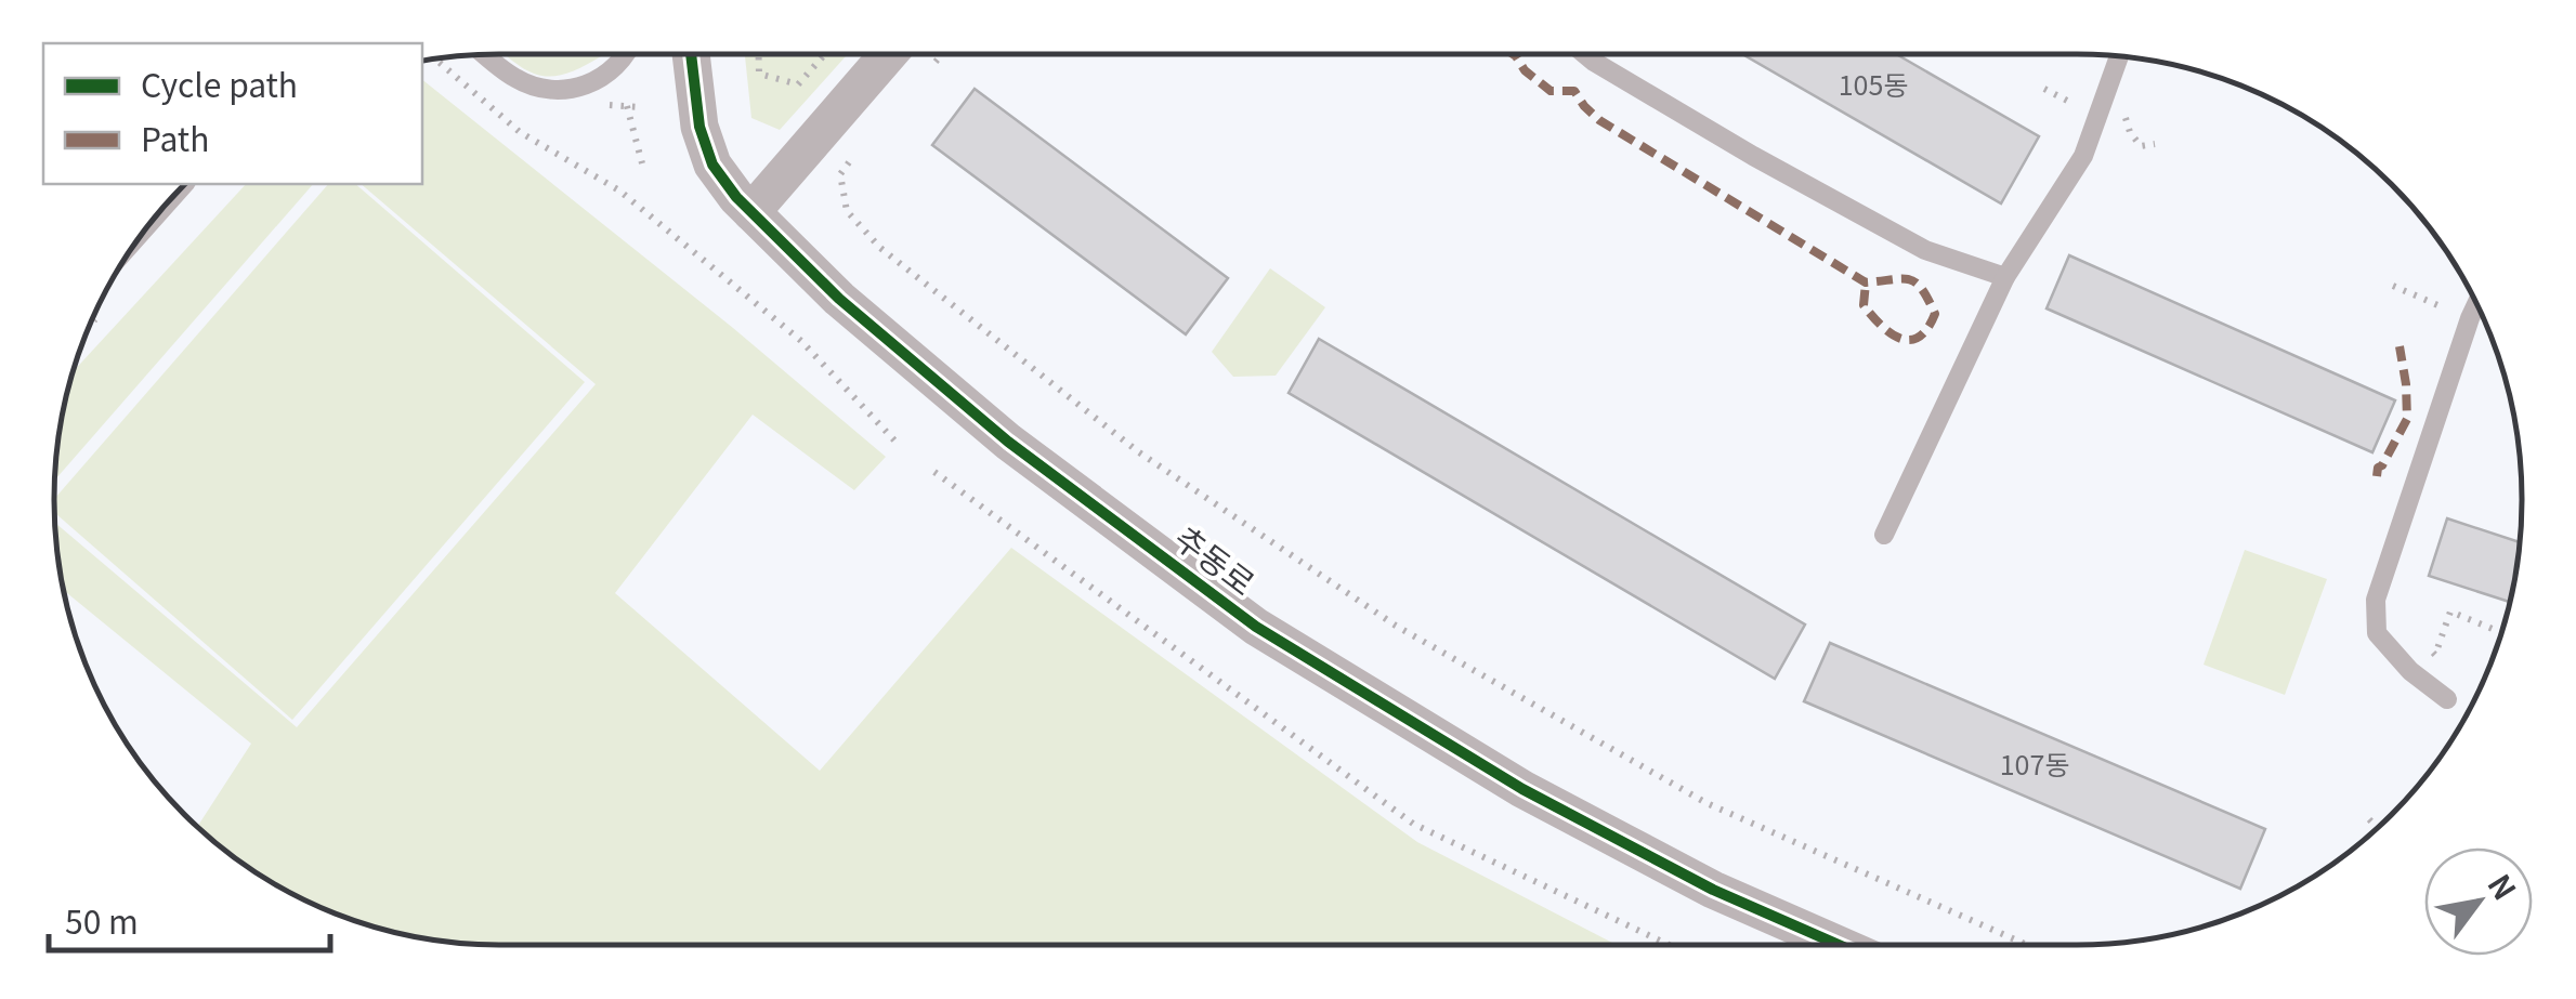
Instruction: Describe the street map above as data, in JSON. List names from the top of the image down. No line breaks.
{"streets":{"street":["추동로"]},"house_numbers":["105동","107동"],"legend":["Cycle path","Path"],"scale_bar":"50 m","north":"top right"}
